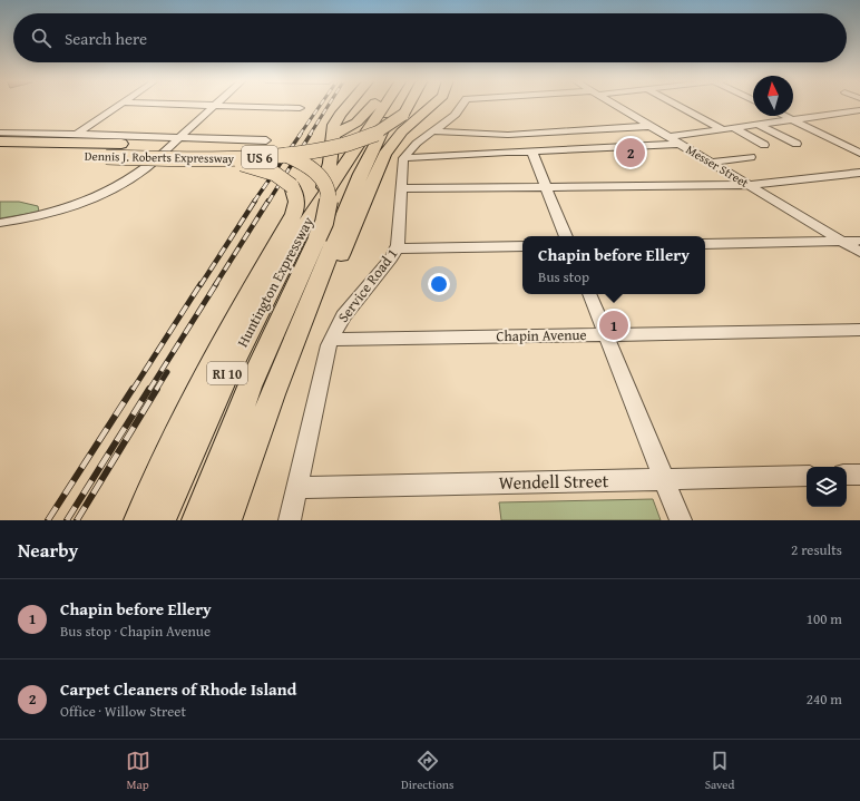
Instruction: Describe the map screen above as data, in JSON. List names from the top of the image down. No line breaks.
{"streets":{"highway":["Dennis J. Roberts Expressway","US 6","Huntington Expressway","RI 10"],"street":["Messer Street","Service Road 1","Chapin Avenue","Wendell Street"]},"crossings":[["Service Road 1","Chapin Avenue"],["Service Road 1","Wendell Street"]],"north":"top","page":{"search":"Search here","pins":["2","1"],"popup":["Chapin before Ellery","Bus stop"],"heading":["Nearby","2 results"],"list":[{"mark":"1","name":"Chapin before Ellery","note":"Bus stop · Chapin Avenue","value":"100 m"},{"mark":"2","name":"Carpet Cleaners of Rhode Island","note":"Office · Willow Street","value":"240 m"}],"nav":["Map","Directions","Saved"]}}
